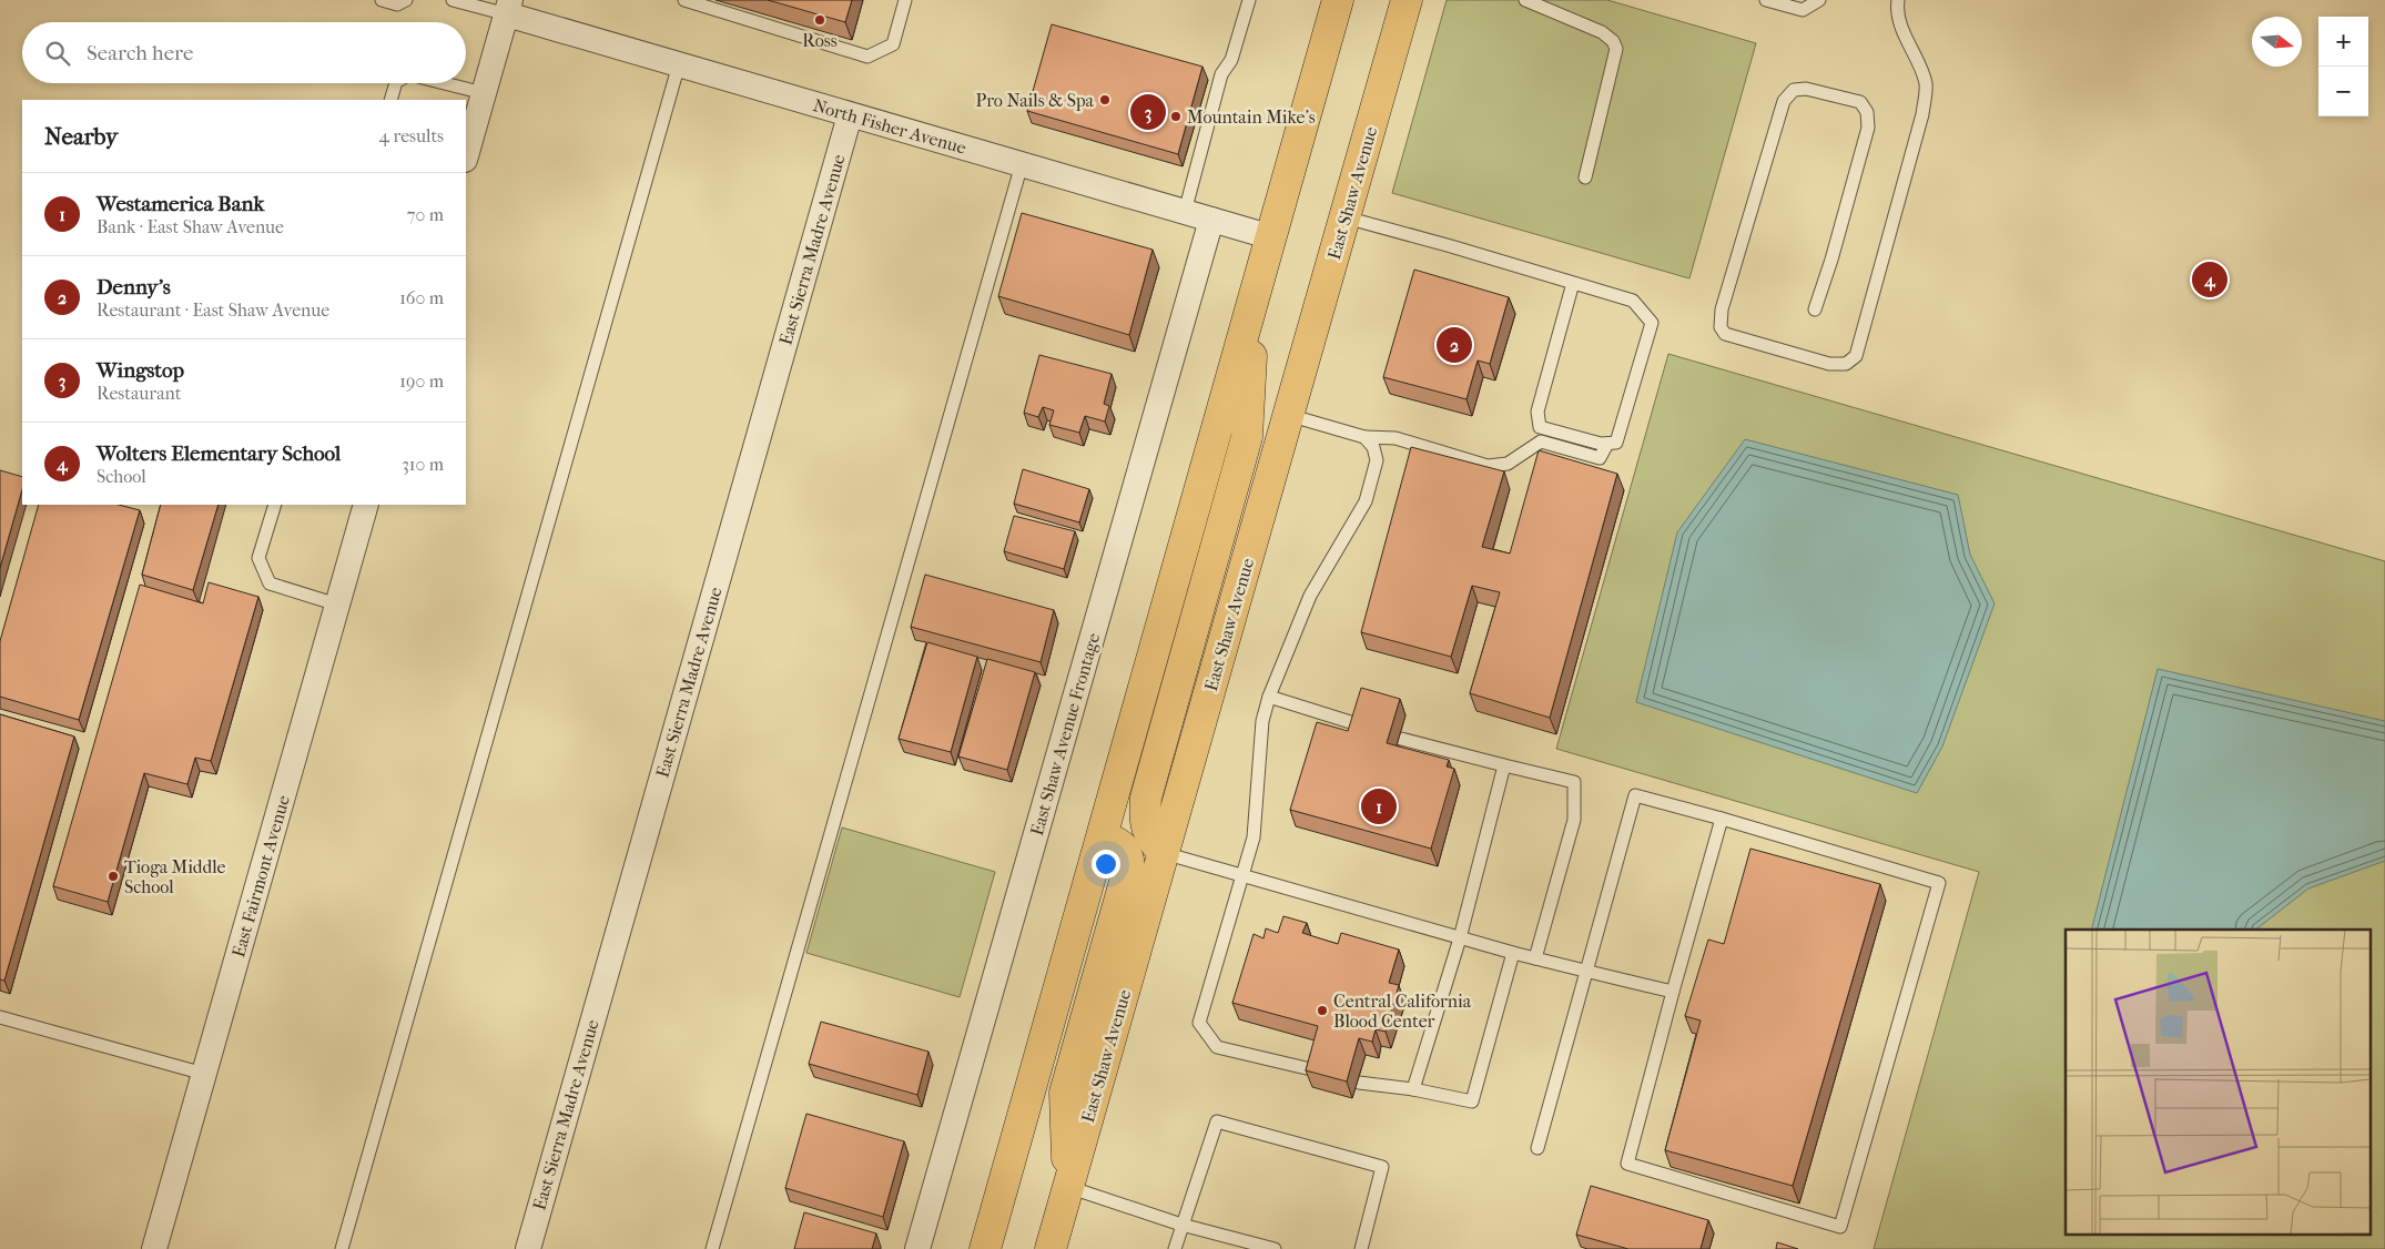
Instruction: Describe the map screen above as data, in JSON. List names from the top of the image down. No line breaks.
{"streets":{"main road":["East Shaw Avenue"],"street":["North Fisher Avenue","East Sierra Madre Avenue","East Shaw Avenue Frontage","East Fairmont Avenue"]},"crossings":[["North Fisher Avenue","East Sierra Madre Avenue"],["North Fisher Avenue","East Shaw Avenue Frontage"]],"places":["Ross","Pro Nails & Spa","Mountain Mike's","Tioga Middle School","Central California Blood Center"],"north":"right","page":{"map_buttons":["+","−"],"search":"Search here","pins":["3","4","2","1"],"heading":["Nearby","4 results"],"list":[{"mark":"1","name":"Westamerica Bank","note":"Bank · East Shaw Avenue","value":"70 m"},{"mark":"2","name":"Denny's","note":"Restaurant · East Shaw Avenue","value":"160 m"},{"mark":"3","name":"Wingstop","note":"Restaurant","value":"190 m"},{"mark":"4","name":"Wolters Elementary School","note":"School","value":"310 m"}]}}
